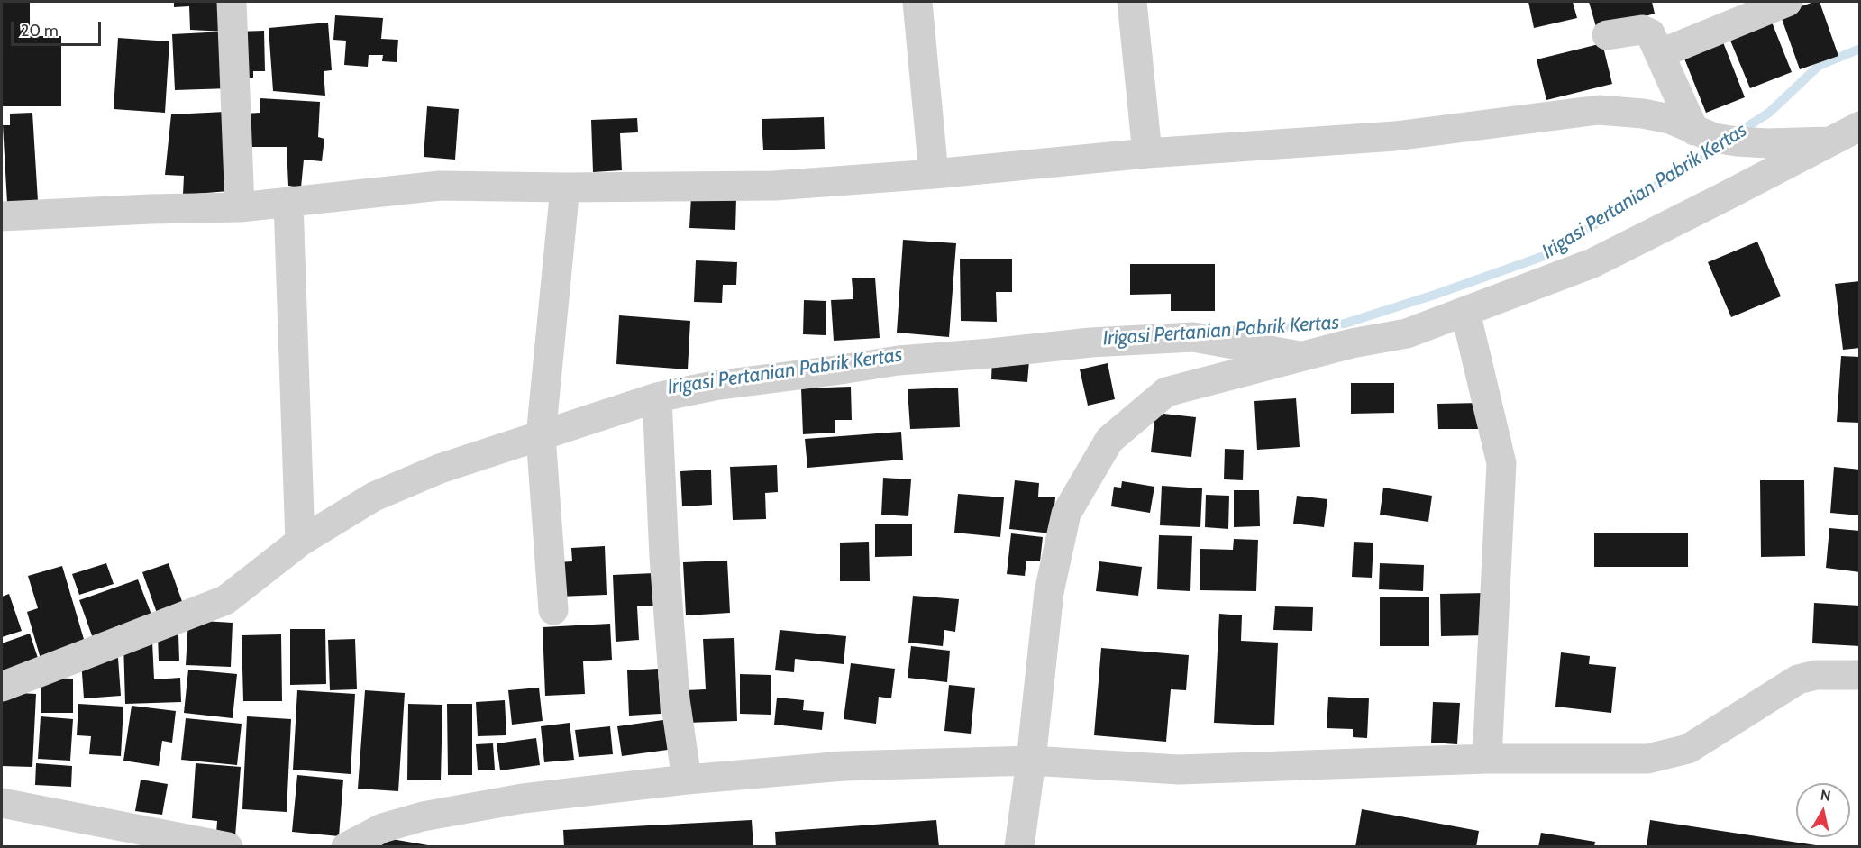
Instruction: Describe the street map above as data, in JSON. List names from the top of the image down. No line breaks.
{"water":["Irigasi Pertanian Pabrik Kertas"],"scale_bar":"20 m","north":"top"}
